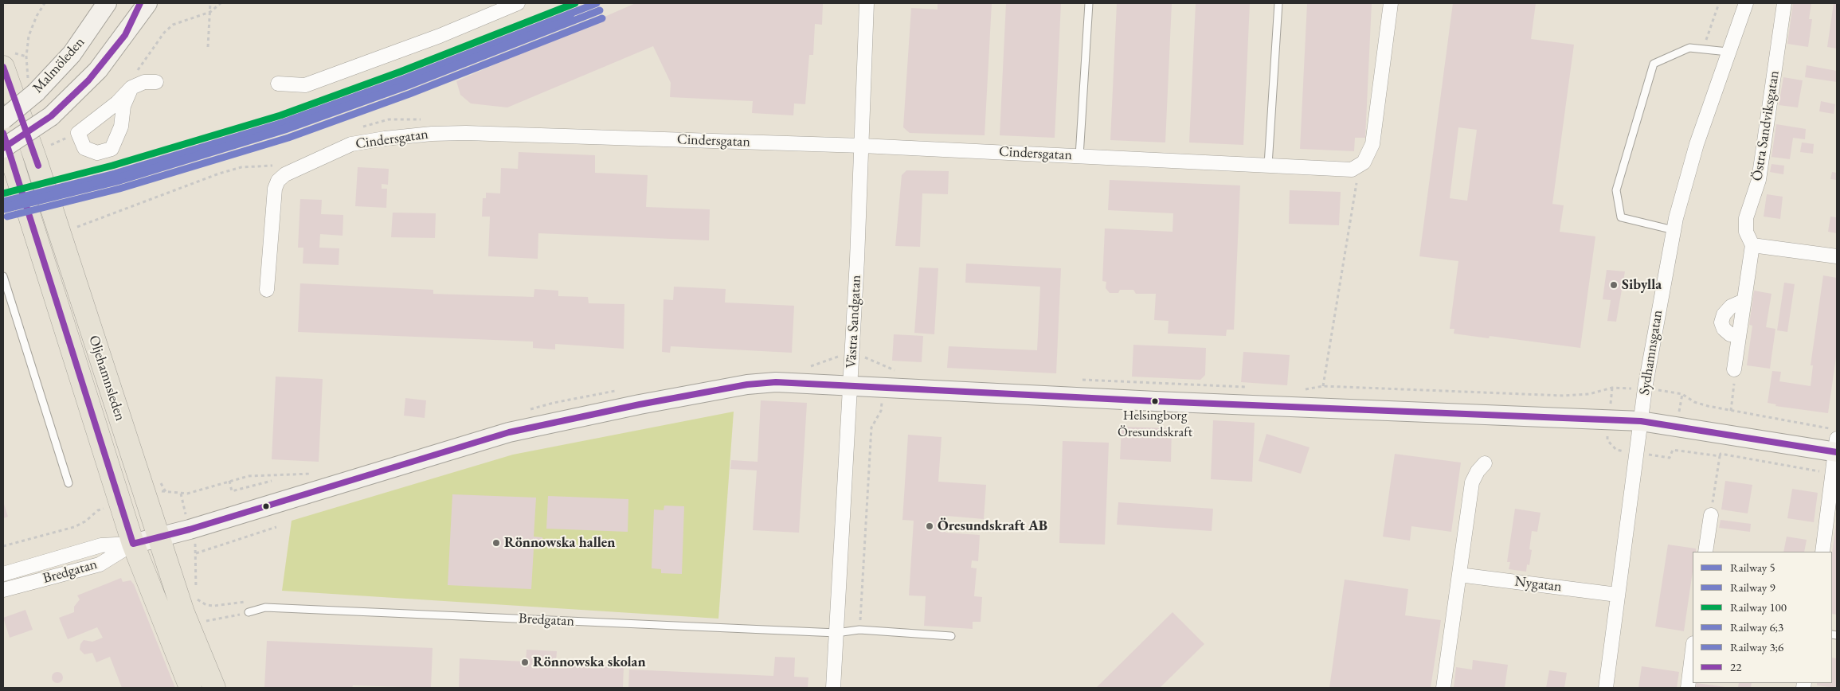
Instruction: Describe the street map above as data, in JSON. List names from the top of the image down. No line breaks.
{"streets":{"highway":["Oljehamnsleden"],"street":["Malmöleden","Östra Sandviksgatan","Cindersgatan","Västra Sandgatan","Sydhamnsgatan","Bredgatan","Nygatan"]},"crossings":[["Cindersgatan","Västra Sandgatan"],["Västra Sandgatan","Bredgatan"],["Sydhamnsgatan","Bredgatan"],["Sydhamnsgatan","Nygatan"],["Oljehamnsleden","Bredgatan"]],"places":["Sibylla","Helsingborg Öresundskraft","Öresundskraft AB","Rönnowska hallen","Rönnowska skolan"],"lines":["rail line 5","rail line 100","transit line 22","rail line 9","rail line 6;3","rail line 3;6"],"legend":["Railway 5","Railway 9","Railway 100","Railway 6;3","Railway 3;6","22"]}
